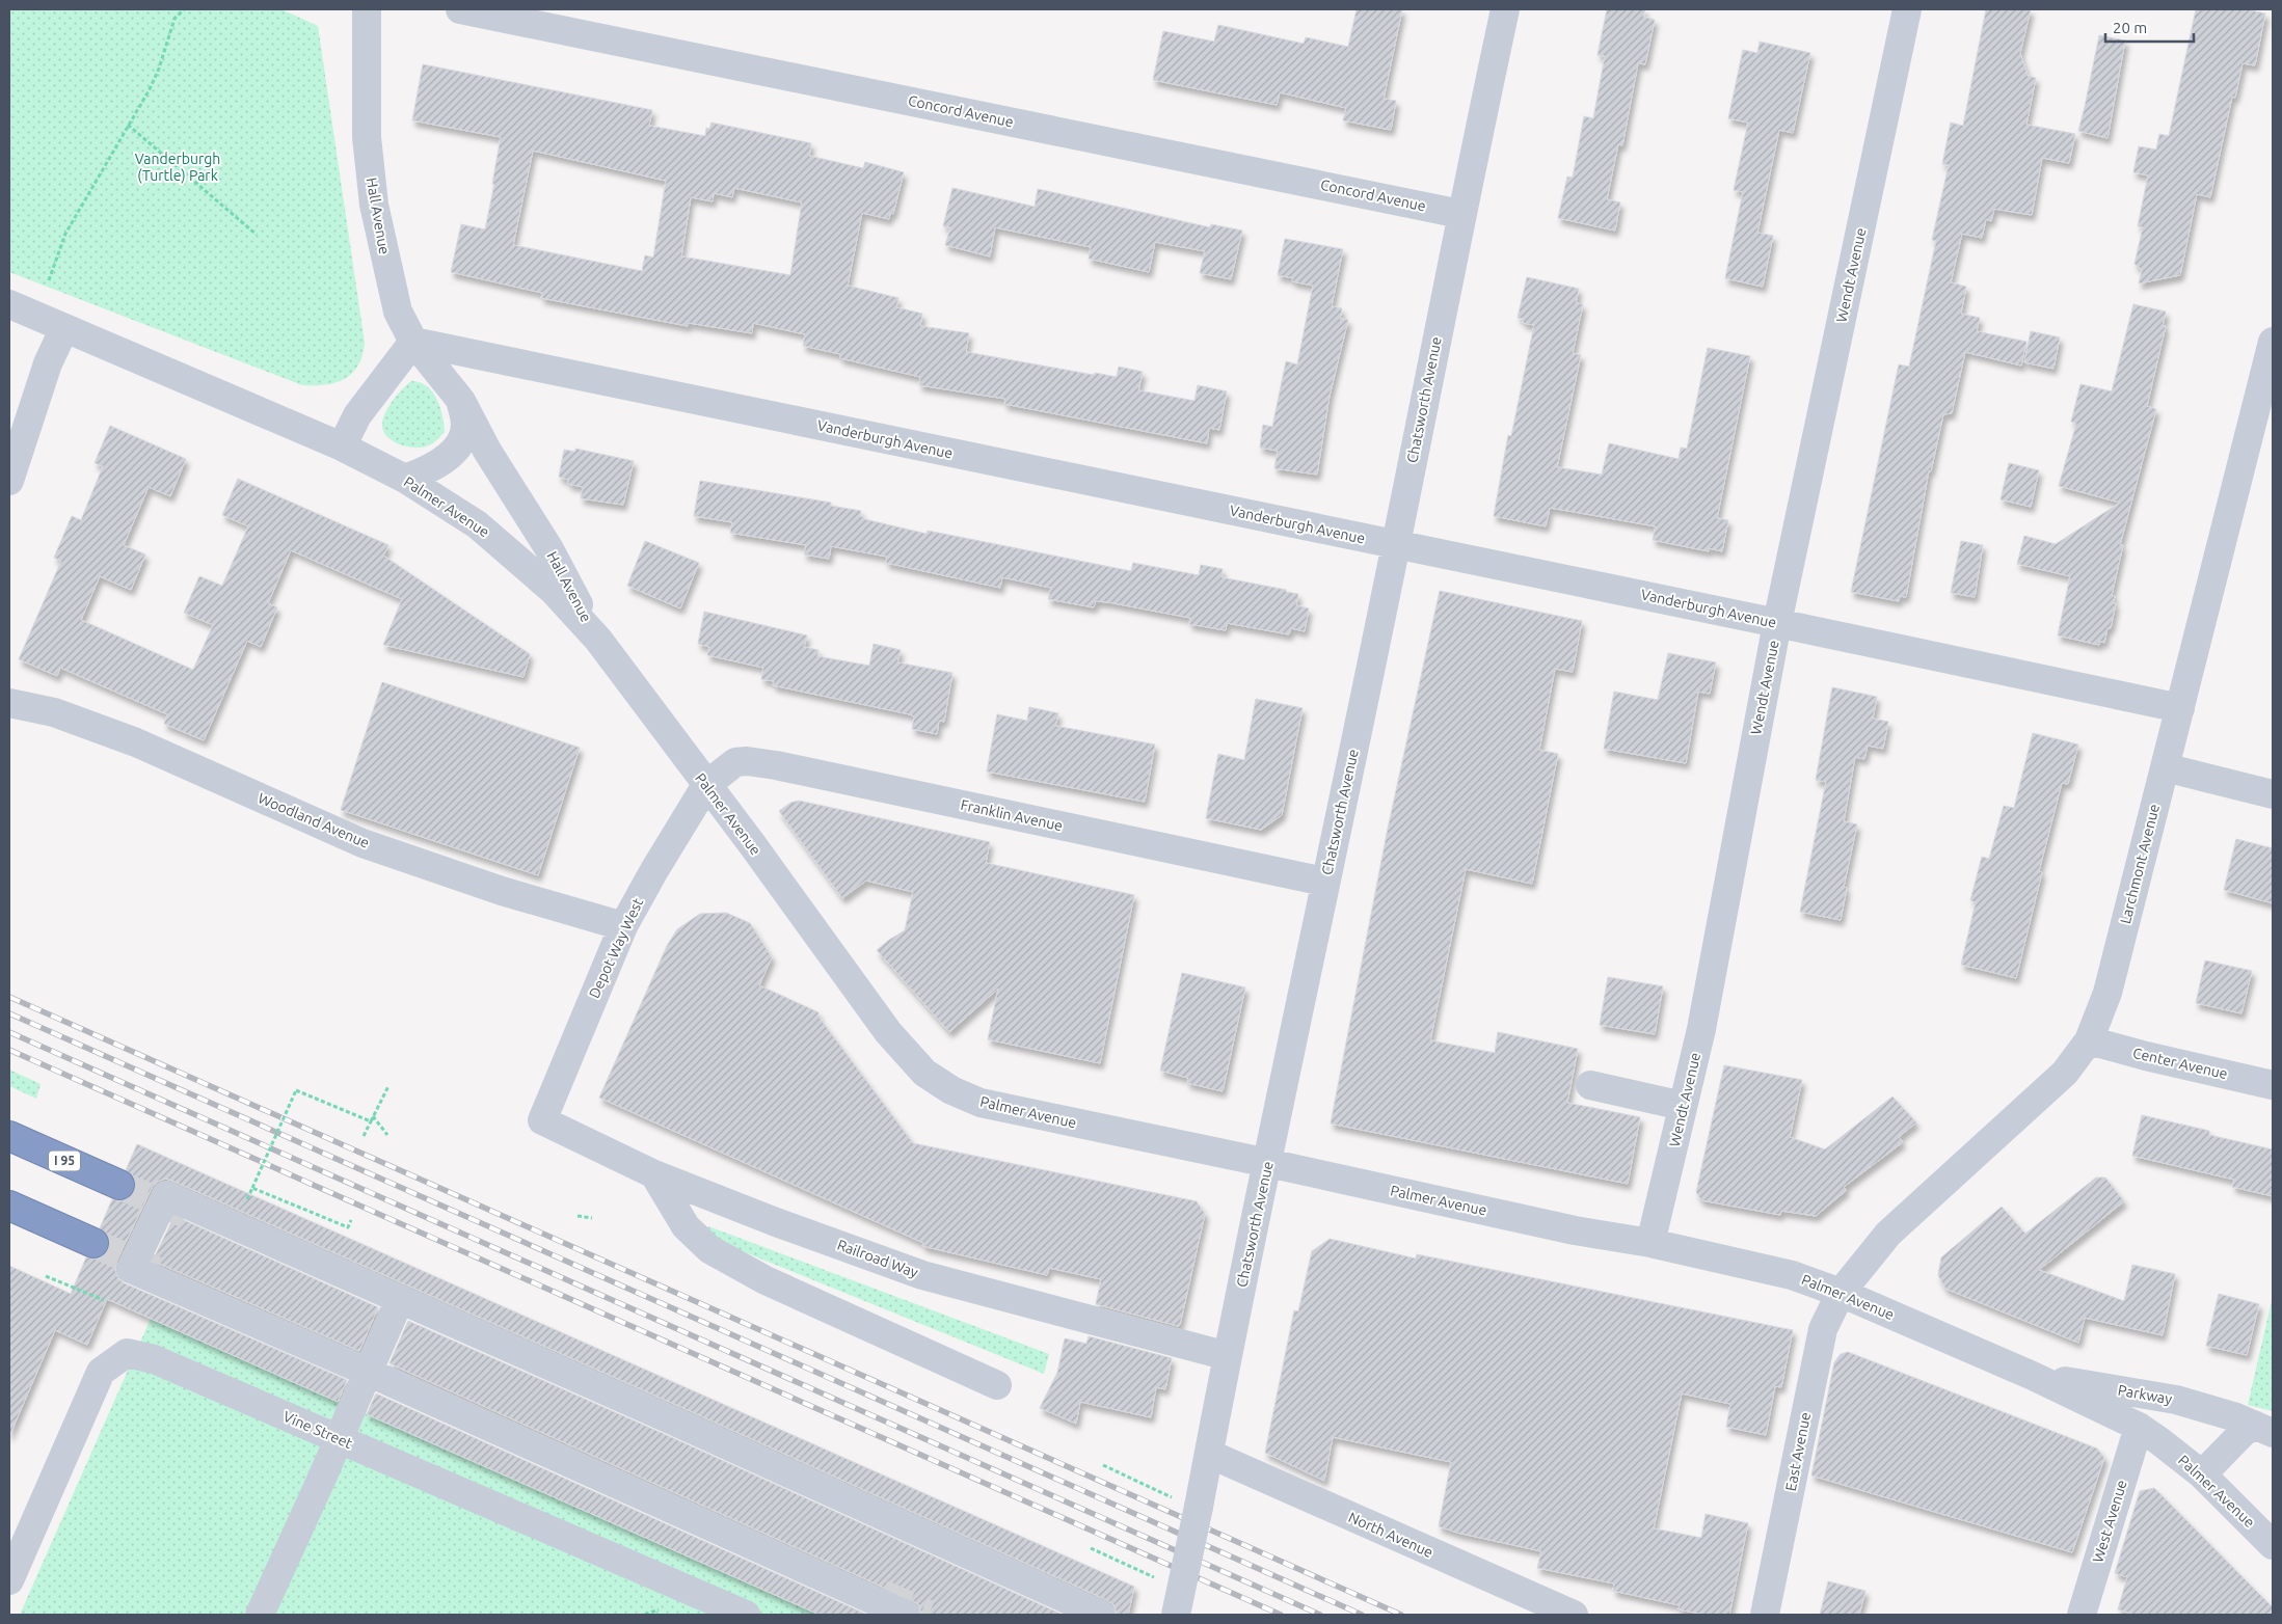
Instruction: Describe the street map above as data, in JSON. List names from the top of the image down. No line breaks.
{"streets":{"highway":["I 95"],"street":["Concord Avenue","Hall Avenue","Wendt Avenue","Chatsworth Avenue","Vanderburgh Avenue","Palmer Avenue","Franklin Avenue","Woodland Avenue","Larchmont Avenue","Depot Way West","Center Avenue","Railroad Way","Parkway","Vine Street","East Avenue","West Avenue","North Avenue"]},"crossings":[["Concord Avenue","Chatsworth Avenue"],["Hall Avenue","Vanderburgh Avenue"],["Hall Avenue","Palmer Avenue"],["Wendt Avenue","Vanderburgh Avenue"],["Wendt Avenue","Palmer Avenue"],["Chatsworth Avenue","Vanderburgh Avenue"],["Chatsworth Avenue","Palmer Avenue"],["Chatsworth Avenue","Franklin Avenue"],["Chatsworth Avenue","Railroad Way"],["Chatsworth Avenue","North Avenue"],["Vanderburgh Avenue","Larchmont Avenue"],["Palmer Avenue","Franklin Avenue"],["Palmer Avenue","Larchmont Avenue"],["Palmer Avenue","Depot Way West"],["Palmer Avenue","Parkway"],["Palmer Avenue","East Avenue"],["Palmer Avenue","West Avenue"],["Franklin Avenue","Depot Way West"],["Woodland Avenue","Depot Way West"],["Larchmont Avenue","Center Avenue"],["Larchmont Avenue","East Avenue"],["Depot Way West","Railroad Way"]],"parks":["Vanderburgh (Turtle) Park"],"scale_bar":"20 m"}
